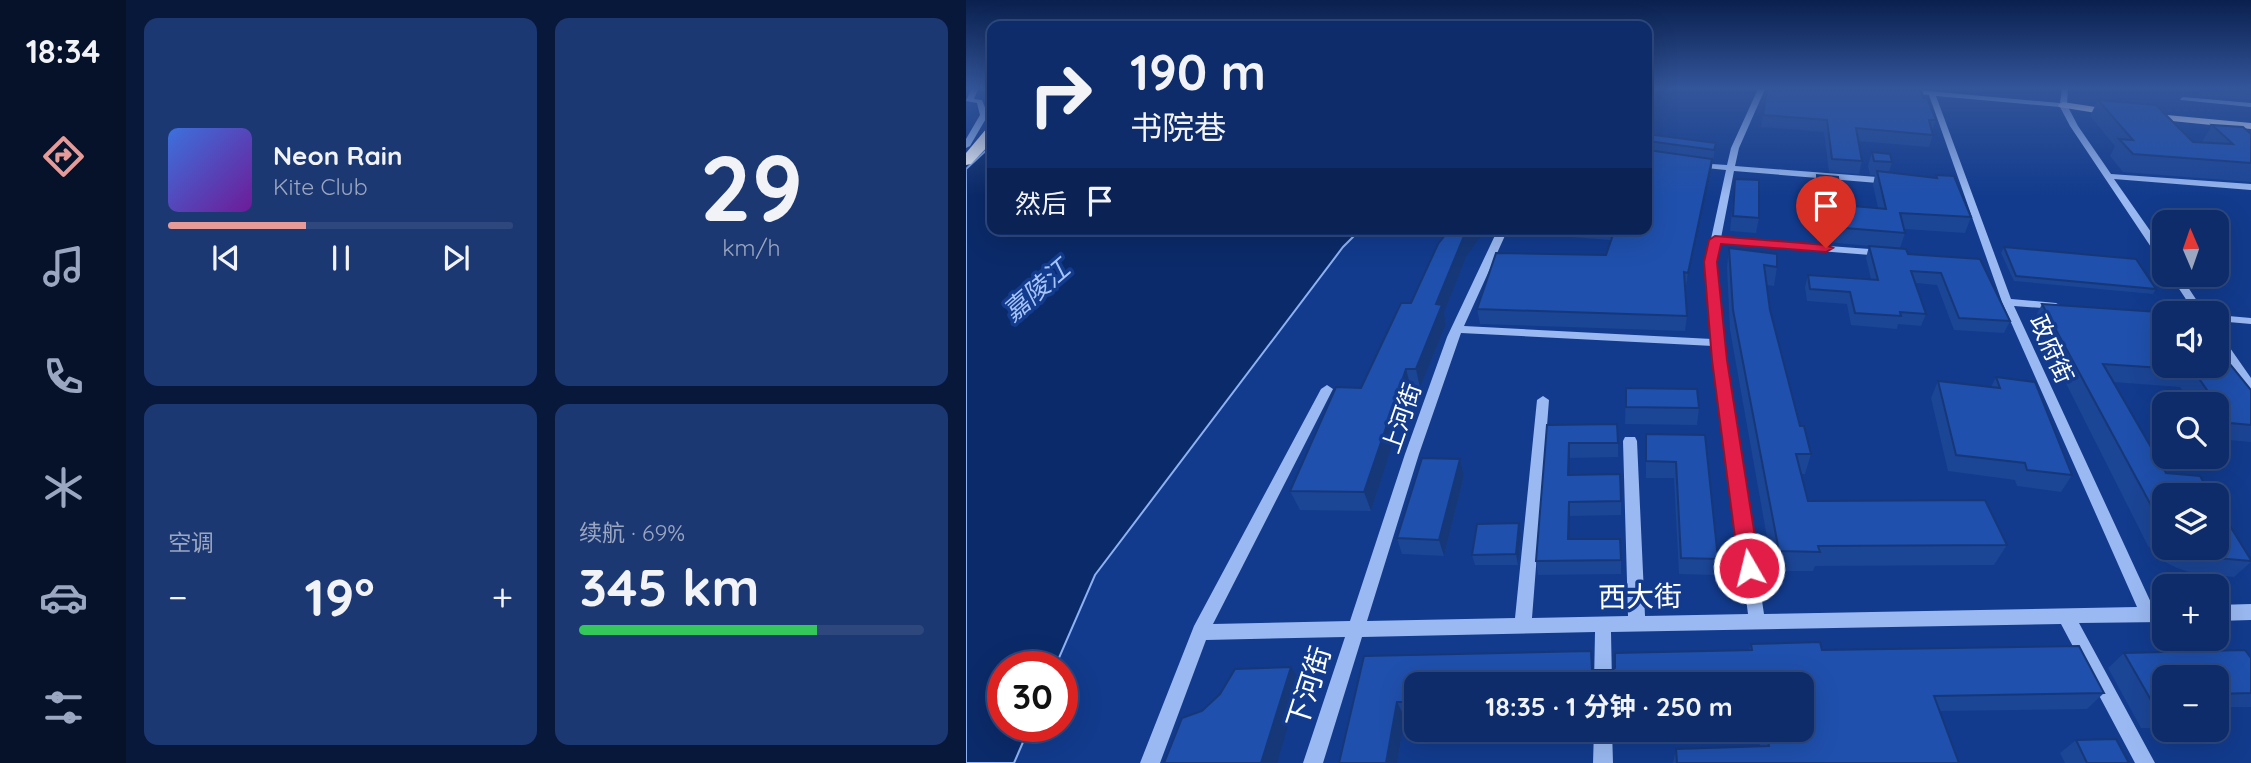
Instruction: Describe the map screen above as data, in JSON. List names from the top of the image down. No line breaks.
{"streets":{"street":["政府街","上河街","西大街","下河街"]},"crossings":[["上河街","西大街"],["上河街","下河街"],["西大街","下河街"]],"water":["嘉陵江"],"north":"top","page":{"tabs":"18:34","tile":[["29","km/h"],"空调",["续航 · 69%","345 km"]],"turn":["190 m","书院巷"],"song":["Neon Rain","Kite Club"],"then":"然后","map_buttons":["+","−"],"heat":["−","19°","+"],"limit":"30","trip":"18:35 · 1 分钟 · 250 m"}}
